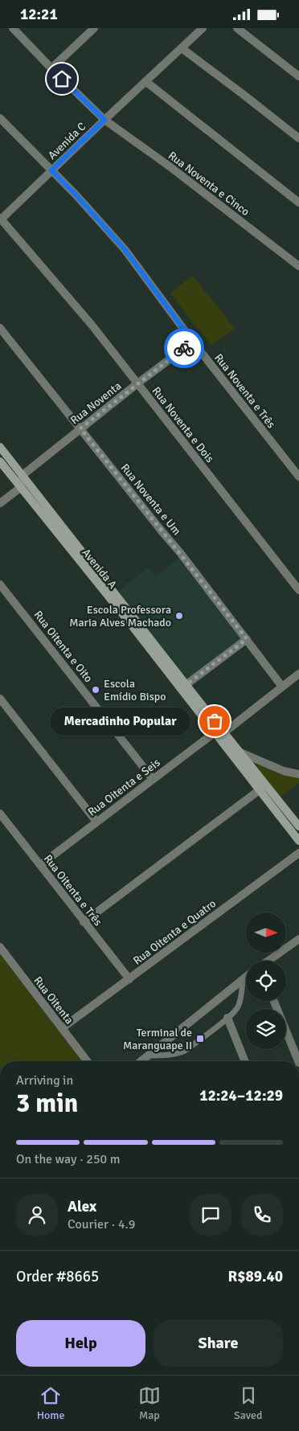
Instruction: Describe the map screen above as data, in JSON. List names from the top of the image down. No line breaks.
{"streets":{"main road":["Avenida A"],"street":["Avenida C","Rua Noventa e Cinco","Rua Noventa e Três","Rua Noventa","Rua Noventa e Dois","Rua Noventa e Um","Rua Oitenta e Oito","Rua Oitenta e Seis","Rua Oitenta e Três","Rua Oitenta e Quatro","Rua Oitenta"]},"crossings":[["Avenida C","Rua Noventa e Cinco"],["Avenida C","Rua Noventa e Três"],["Avenida C","Rua Noventa e Dois"],["Rua Noventa e Três","Rua Noventa"],["Rua Noventa","Rua Noventa e Dois"],["Rua Noventa","Rua Noventa e Um"],["Rua Noventa","Avenida A"],["Avenida A","Rua Oitenta e Seis"],["Rua Oitenta e Oito","Rua Oitenta e Seis"],["Rua Oitenta e Seis","Rua Oitenta e Três"],["Rua Oitenta e Três","Rua Oitenta e Quatro"],["Rua Oitenta e Quatro","Rua Oitenta"]],"places":{"other":["Escola Professora Maria Alves Machado","Escola Emídio Bispo","Mercadinho Popular"],"transit":["Terminal de Maranguape II"]},"north":"right","page":{"status":"12:21","bubble":"Mercadinho Popular","heading":["3 min","Arriving in","12:24–12:29"],"panel":["Alex","Courier · 4.9","Order #8665","R$89.40"],"bar":"On the way · 250 m","buttons":["Help","Share"],"tabs":["Home","Map","Saved"]}}
